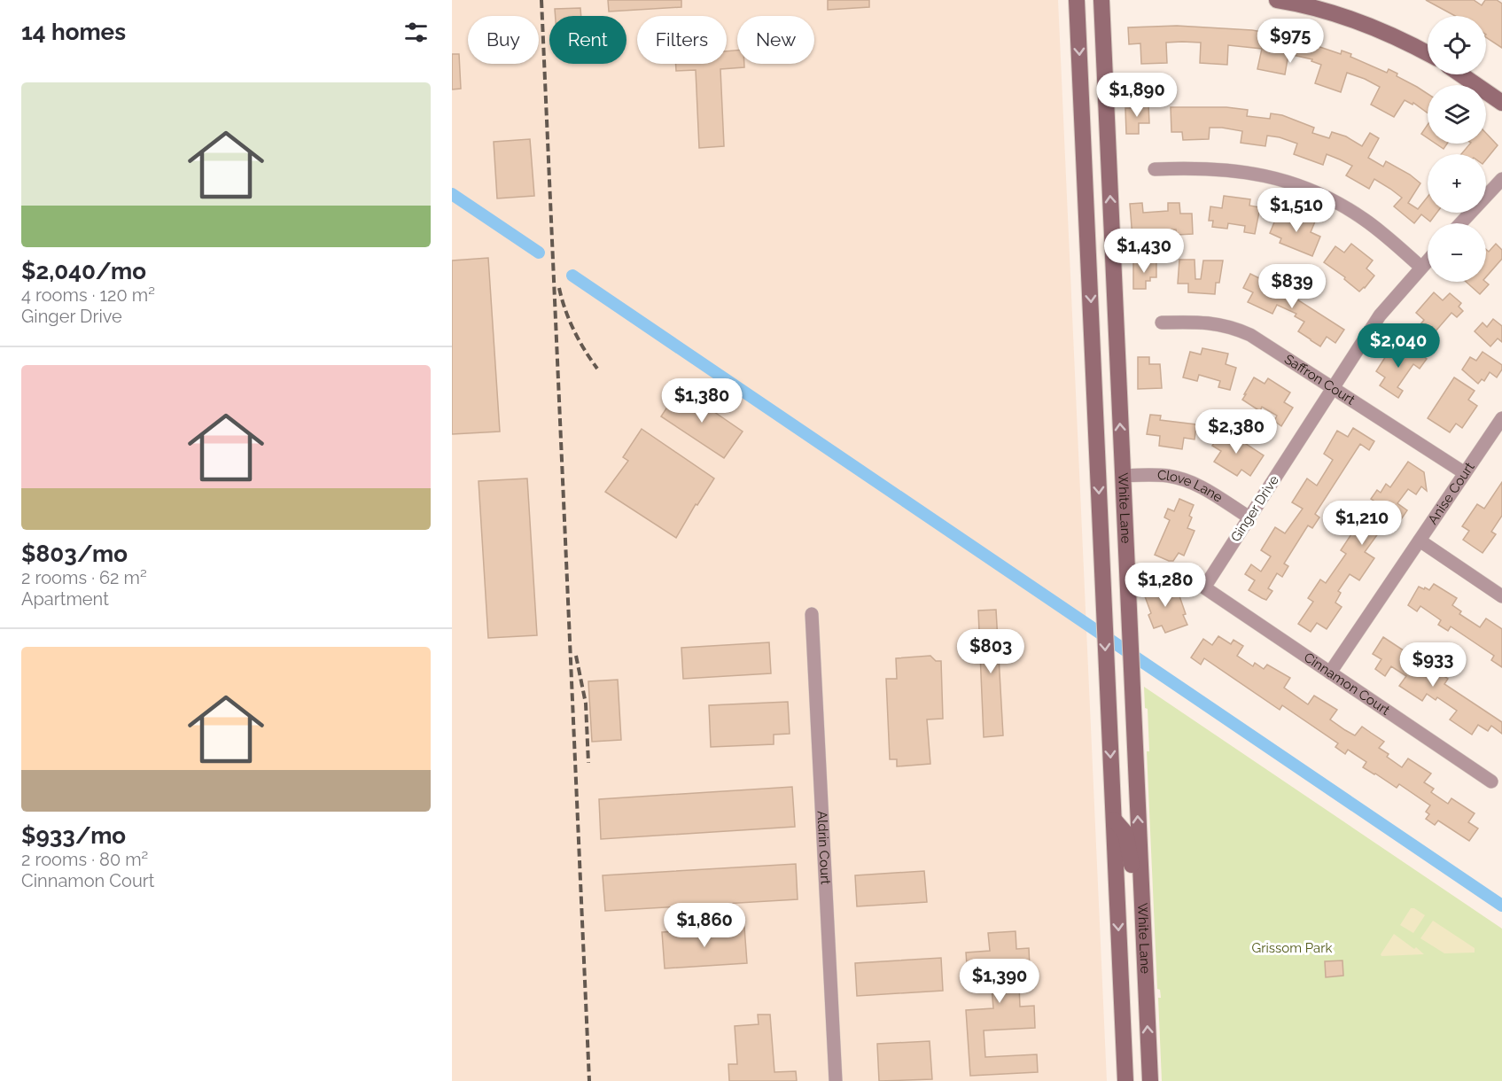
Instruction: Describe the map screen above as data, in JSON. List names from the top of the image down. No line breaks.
{"streets":{"main road":["White Lane"],"street":["Saffron Court","Clove Lane","Anise Court","Ginger Drive","Cinnamon Court","Aldrin Court"]},"crossings":[["Saffron Court","Anise Court"],["Saffron Court","Ginger Drive"],["Clove Lane","White Lane"],["Clove Lane","Ginger Drive"],["Anise Court","Cinnamon Court"],["Ginger Drive","Cinnamon Court"]],"parks":["Grissom Park"],"page":{"heading":"14 homes","map_buttons":["+","−"],"chip":["Buy","Rent","Filters","New"],"price":["$975","$1,890","$1,510","$1,430","$839","$2,040","$1,380","$2,380","$1,210","$1,280","$803","$933","$1,860","$1,390"],"list":[{"name":"$2,040/mo","note":"4 rooms · 120 m² · Ginger Drive"},{"name":"$803/mo","note":"2 rooms · 62 m² · Apartment"},{"name":"$933/mo","note":"2 rooms · 80 m² · Cinnamon Court"}]}}
